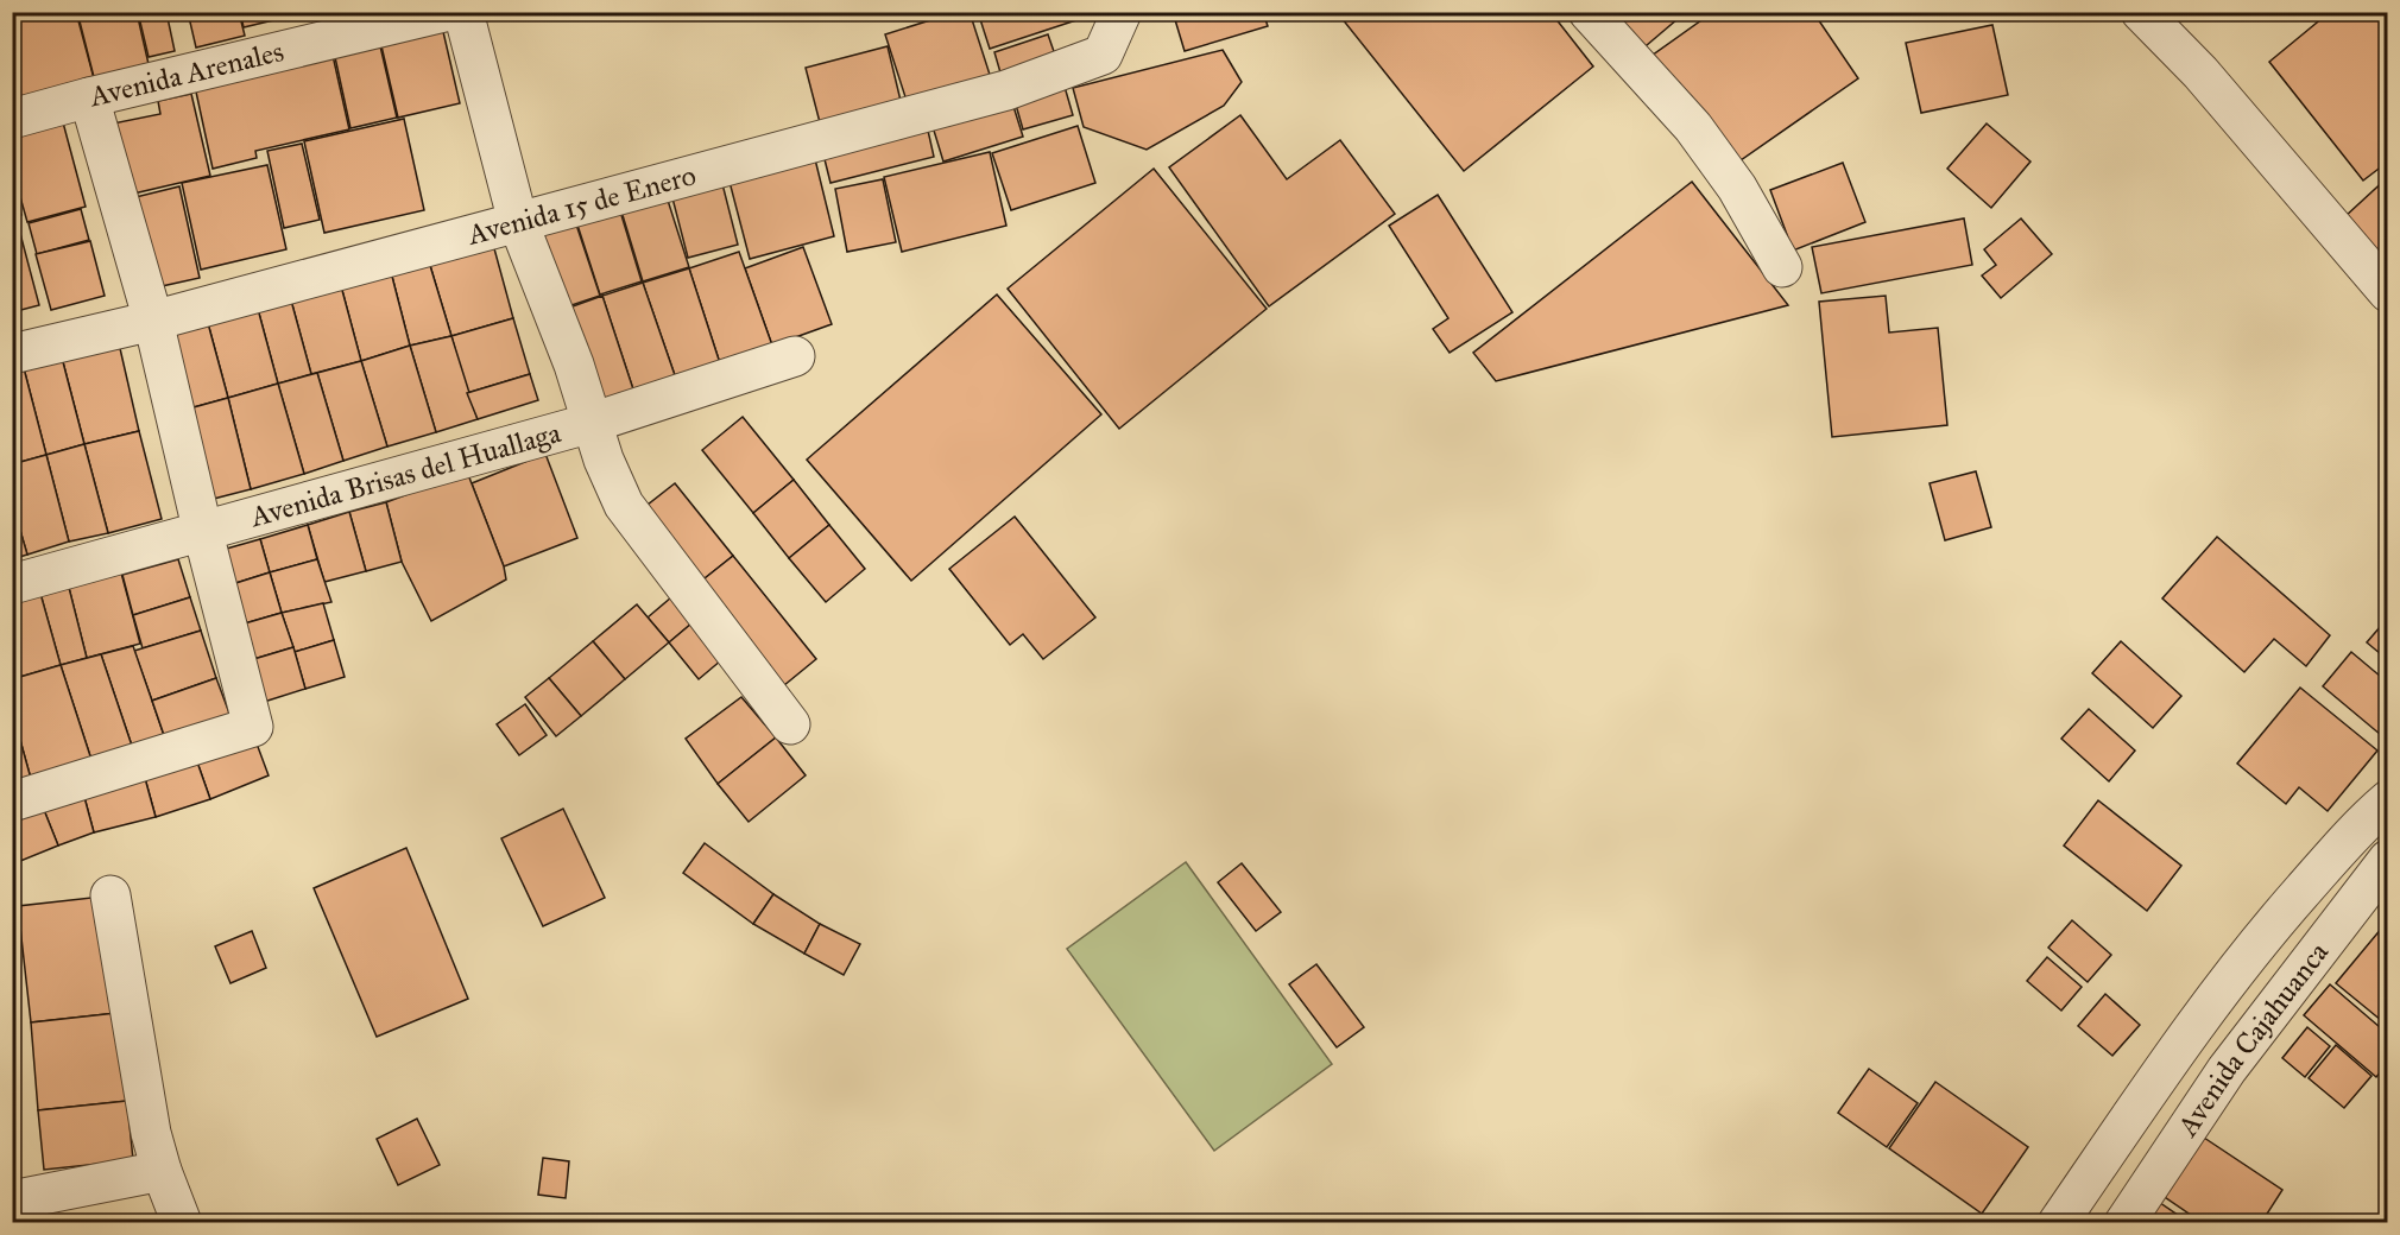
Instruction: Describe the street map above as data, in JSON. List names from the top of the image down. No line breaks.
{"streets":{"street":["Avenida Arenales","Avenida 15 de Enero","Avenida Brisas del Huallaga","Avenida Cajahuanca"]}}
